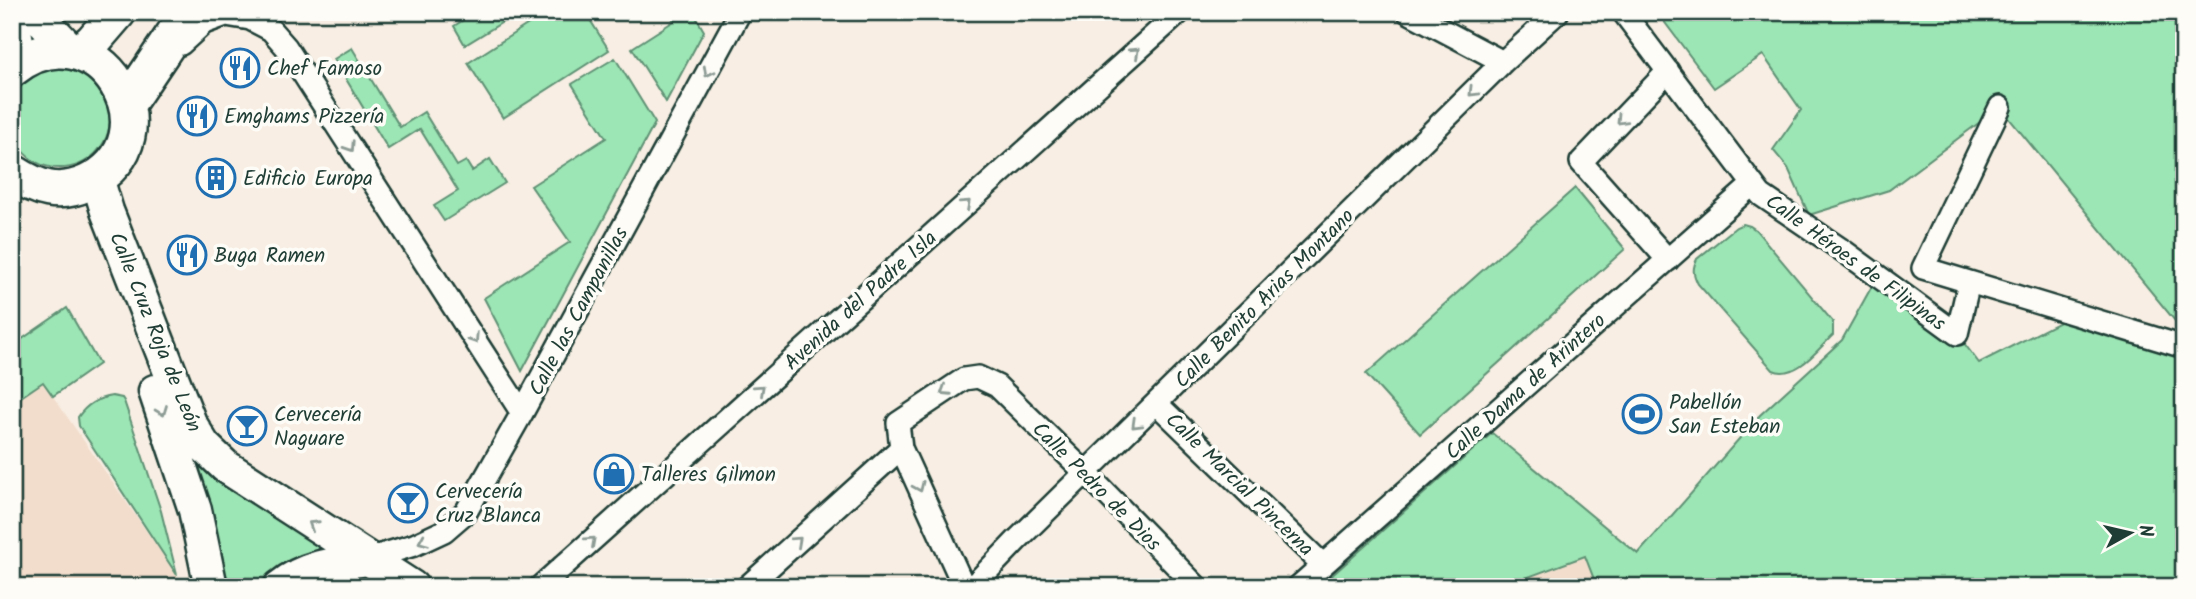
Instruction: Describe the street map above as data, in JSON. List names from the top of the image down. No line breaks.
{"streets":{"main road":["Calle Cruz Roja de León"],"street":["Calle Héroes de Filipinas","Calle Benito Arias Montano","Avenida del Padre Isla","Calle las Campanillas","Calle Dama de Arintero","Calle Marcial Pincerna","Calle Pedro de Dios"]},"crossings":[["Calle Héroes de Filipinas","Calle Dama de Arintero"],["Calle Benito Arias Montano","Calle Marcial Pincerna"],["Calle Benito Arias Montano","Calle Pedro de Dios"],["Calle las Campanillas","Calle Cruz Roja de León"],["Calle Dama de Arintero","Calle Marcial Pincerna"]],"one_way":["Calle Benito Arias Montano","Avenida del Padre Isla","Calle las Campanillas"],"places":{"restaurant":["Chef Famoso","Emghams Pizzería","Buga Ramen"],"building":["Edificio Europa"],"sports":["Pabellón San Esteban"],"bar":["Cervecería Naguare","Cervecería Cruz Blanca"],"shop":["Talleres Gilmon"]},"north":"right"}
